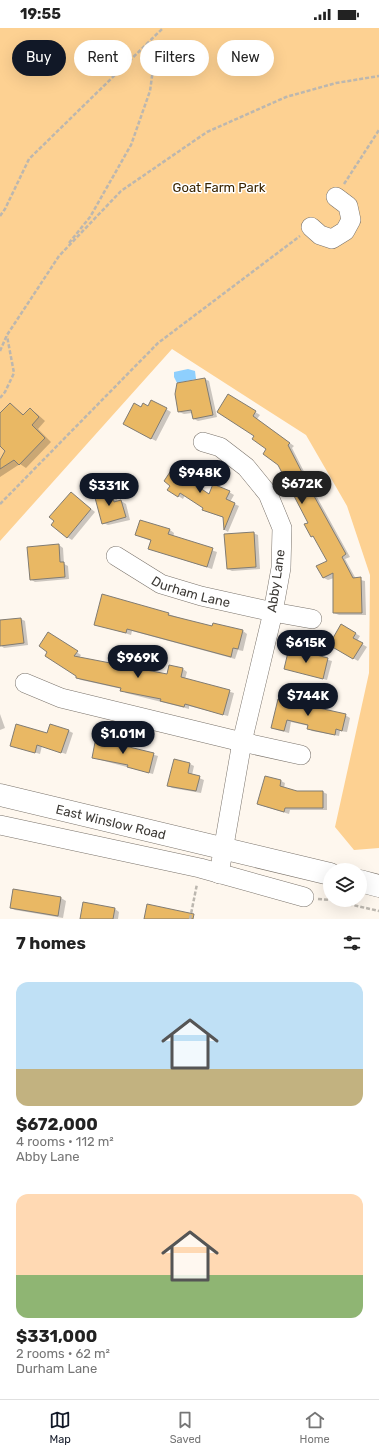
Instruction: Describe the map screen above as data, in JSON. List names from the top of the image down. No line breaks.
{"streets":{"main road":["East Winslow Road"],"street":["Abby Lane","Durham Lane"]},"crossings":[["Abby Lane","Durham Lane"],["Abby Lane","East Winslow Road"]],"parks":["Goat Farm Park"],"page":{"status":"19:55","chip":["Buy","Rent","Filters","New"],"price":["$948K","$672K","$331K","$615K","$969K","$744K","$1.01M"],"heading":"7 homes","list":[{"name":"$672,000","note":"4 rooms · 112 m² · Abby Lane"},{"name":"$331,000","note":"2 rooms · 62 m² · Durham Lane"}],"tabs":["Map","Saved","Home"]}}
